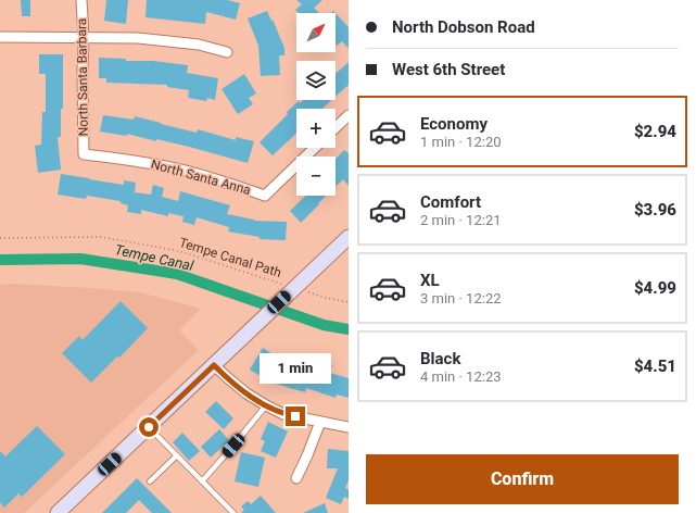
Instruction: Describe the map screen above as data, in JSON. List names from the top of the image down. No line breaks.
{"streets":{"street":["North Santa Barbara","North Santa Anna"],"path":["Tempe Canal Path"]},"crossings":[["North Santa Barbara","North Santa Anna"]],"water":["Tempe Canal"],"north":"top right","page":{"banner":["North Dobson Road","West 6th Street"],"map_buttons":["+","−"],"list":[{"name":"Economy","note":"1 min · 12:20","value":"$2.94"},{"name":"Comfort","note":"2 min · 12:21","value":"$3.96"},{"name":"XL","note":"3 min · 12:22","value":"$4.99"},{"name":"Black","note":"4 min · 12:23","value":"$4.51"}],"bubble":"1 min","buttons":"Confirm"}}
